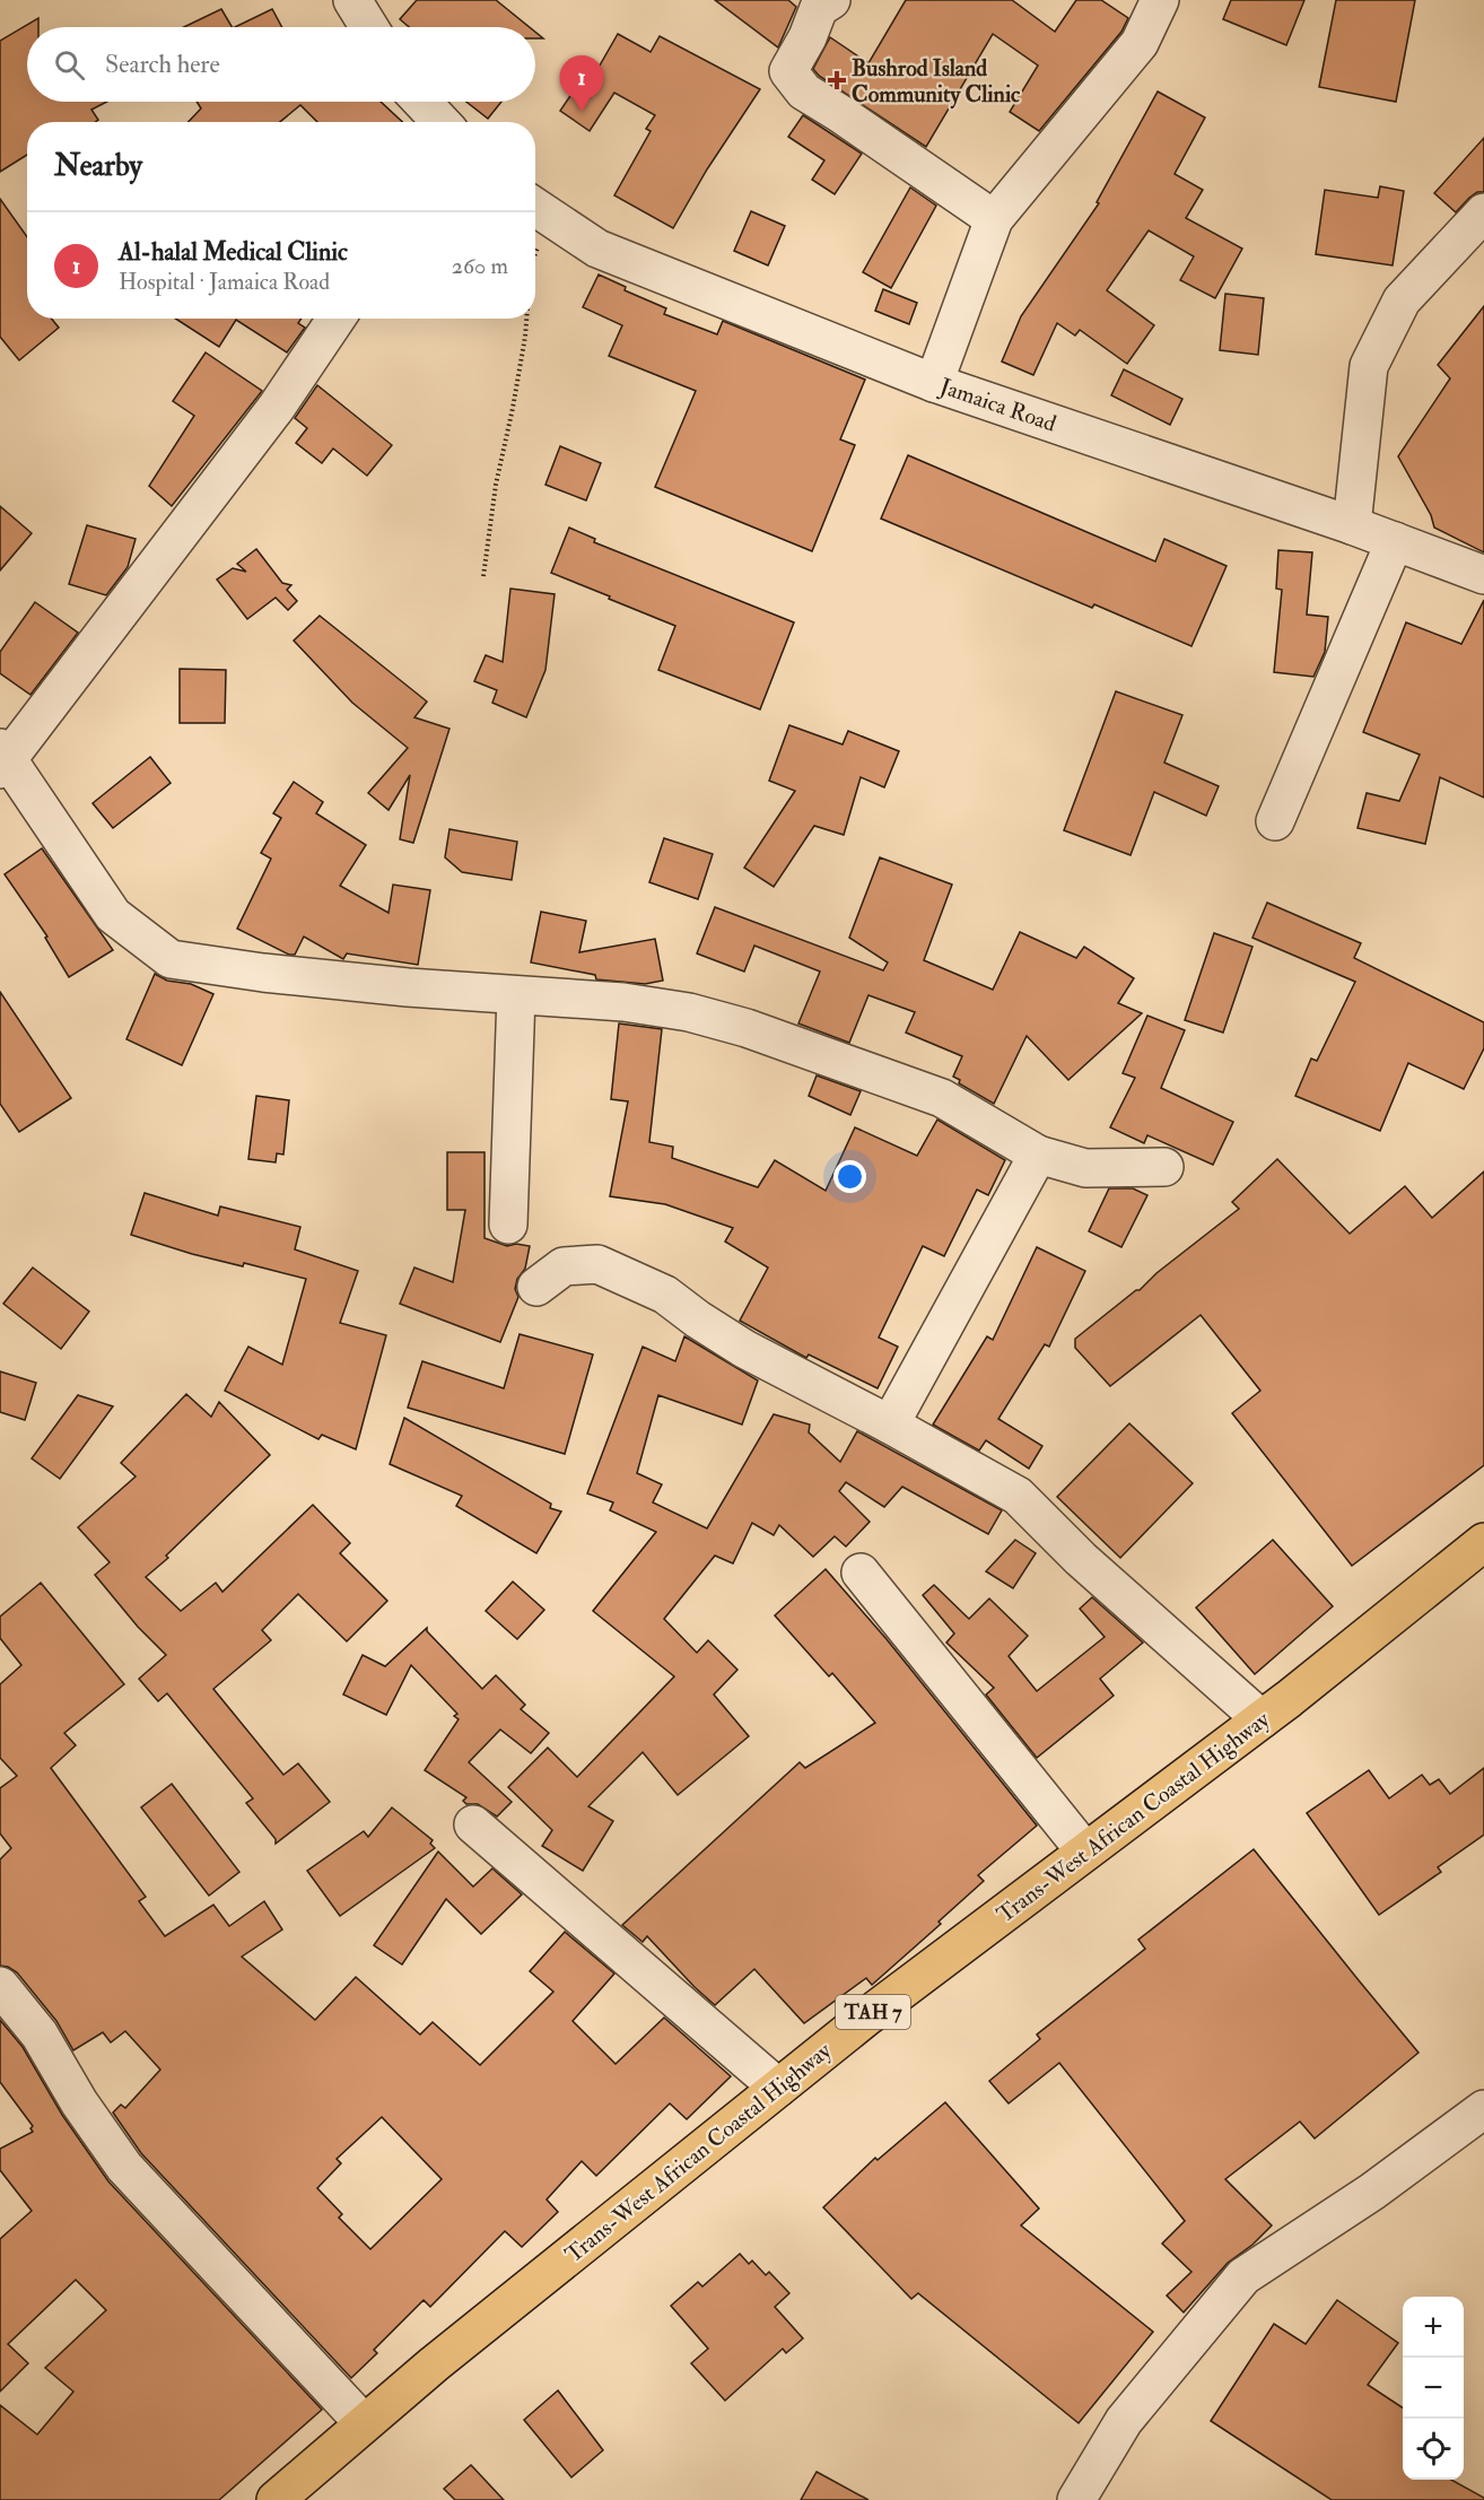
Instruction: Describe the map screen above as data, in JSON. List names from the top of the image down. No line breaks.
{"streets":{"highway":["Trans-West African Coastal Highway","TAH 7"],"street":["Jamaica Road"]},"places":{"health":["Bushrod Island Community Clinic"]},"page":{"search":"Search here","pins":"1","heading":"Nearby","list":[{"mark":"1","name":"Al-halal Medical Clinic","note":"Hospital · Jamaica Road","value":"260 m"}],"map_buttons":["+","−"]}}
